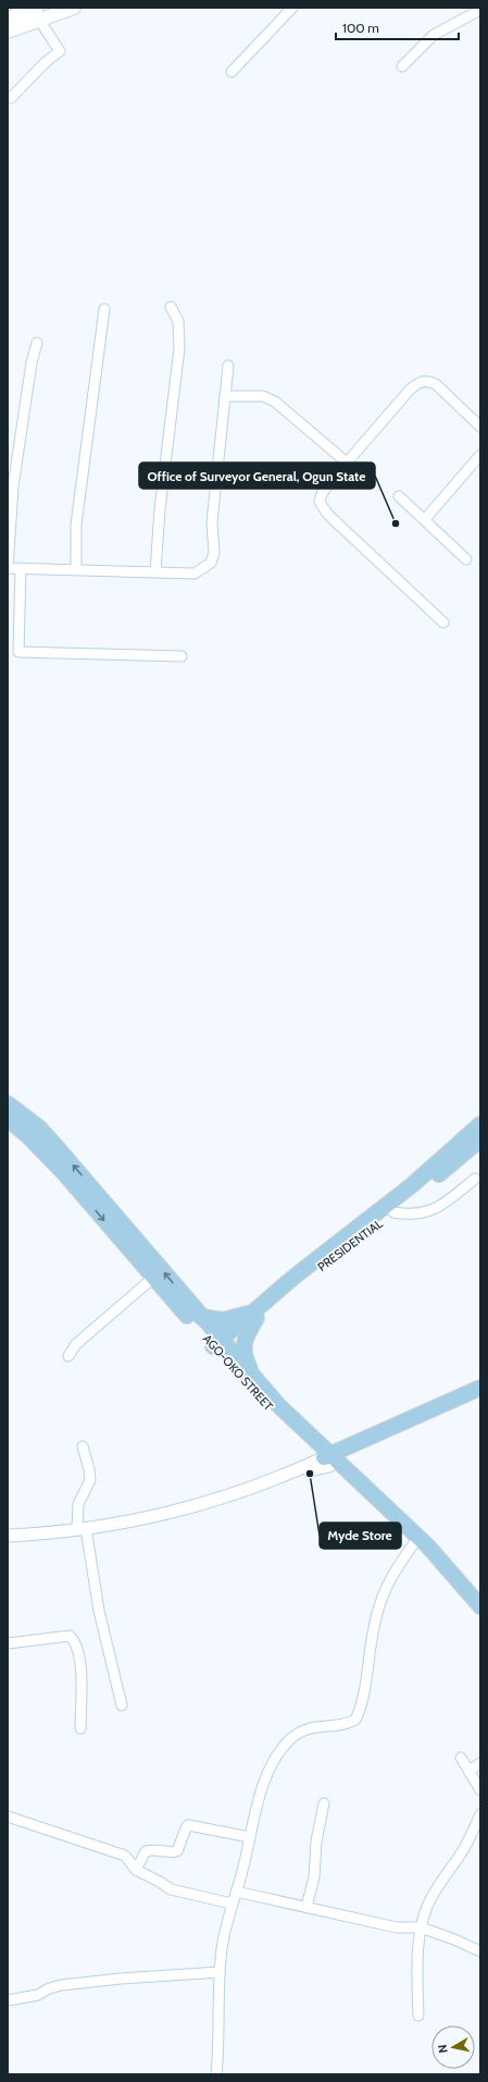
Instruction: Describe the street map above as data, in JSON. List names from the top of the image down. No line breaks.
{"streets":{"main road":["PRESIDENTIAL","AGO-OKO STREET"]},"crossings":[["PRESIDENTIAL","AGO-OKO STREET"]],"places":["Office of Surveyor General, Ogun State","Myde Store"],"scale_bar":"100 m","north":"left"}
